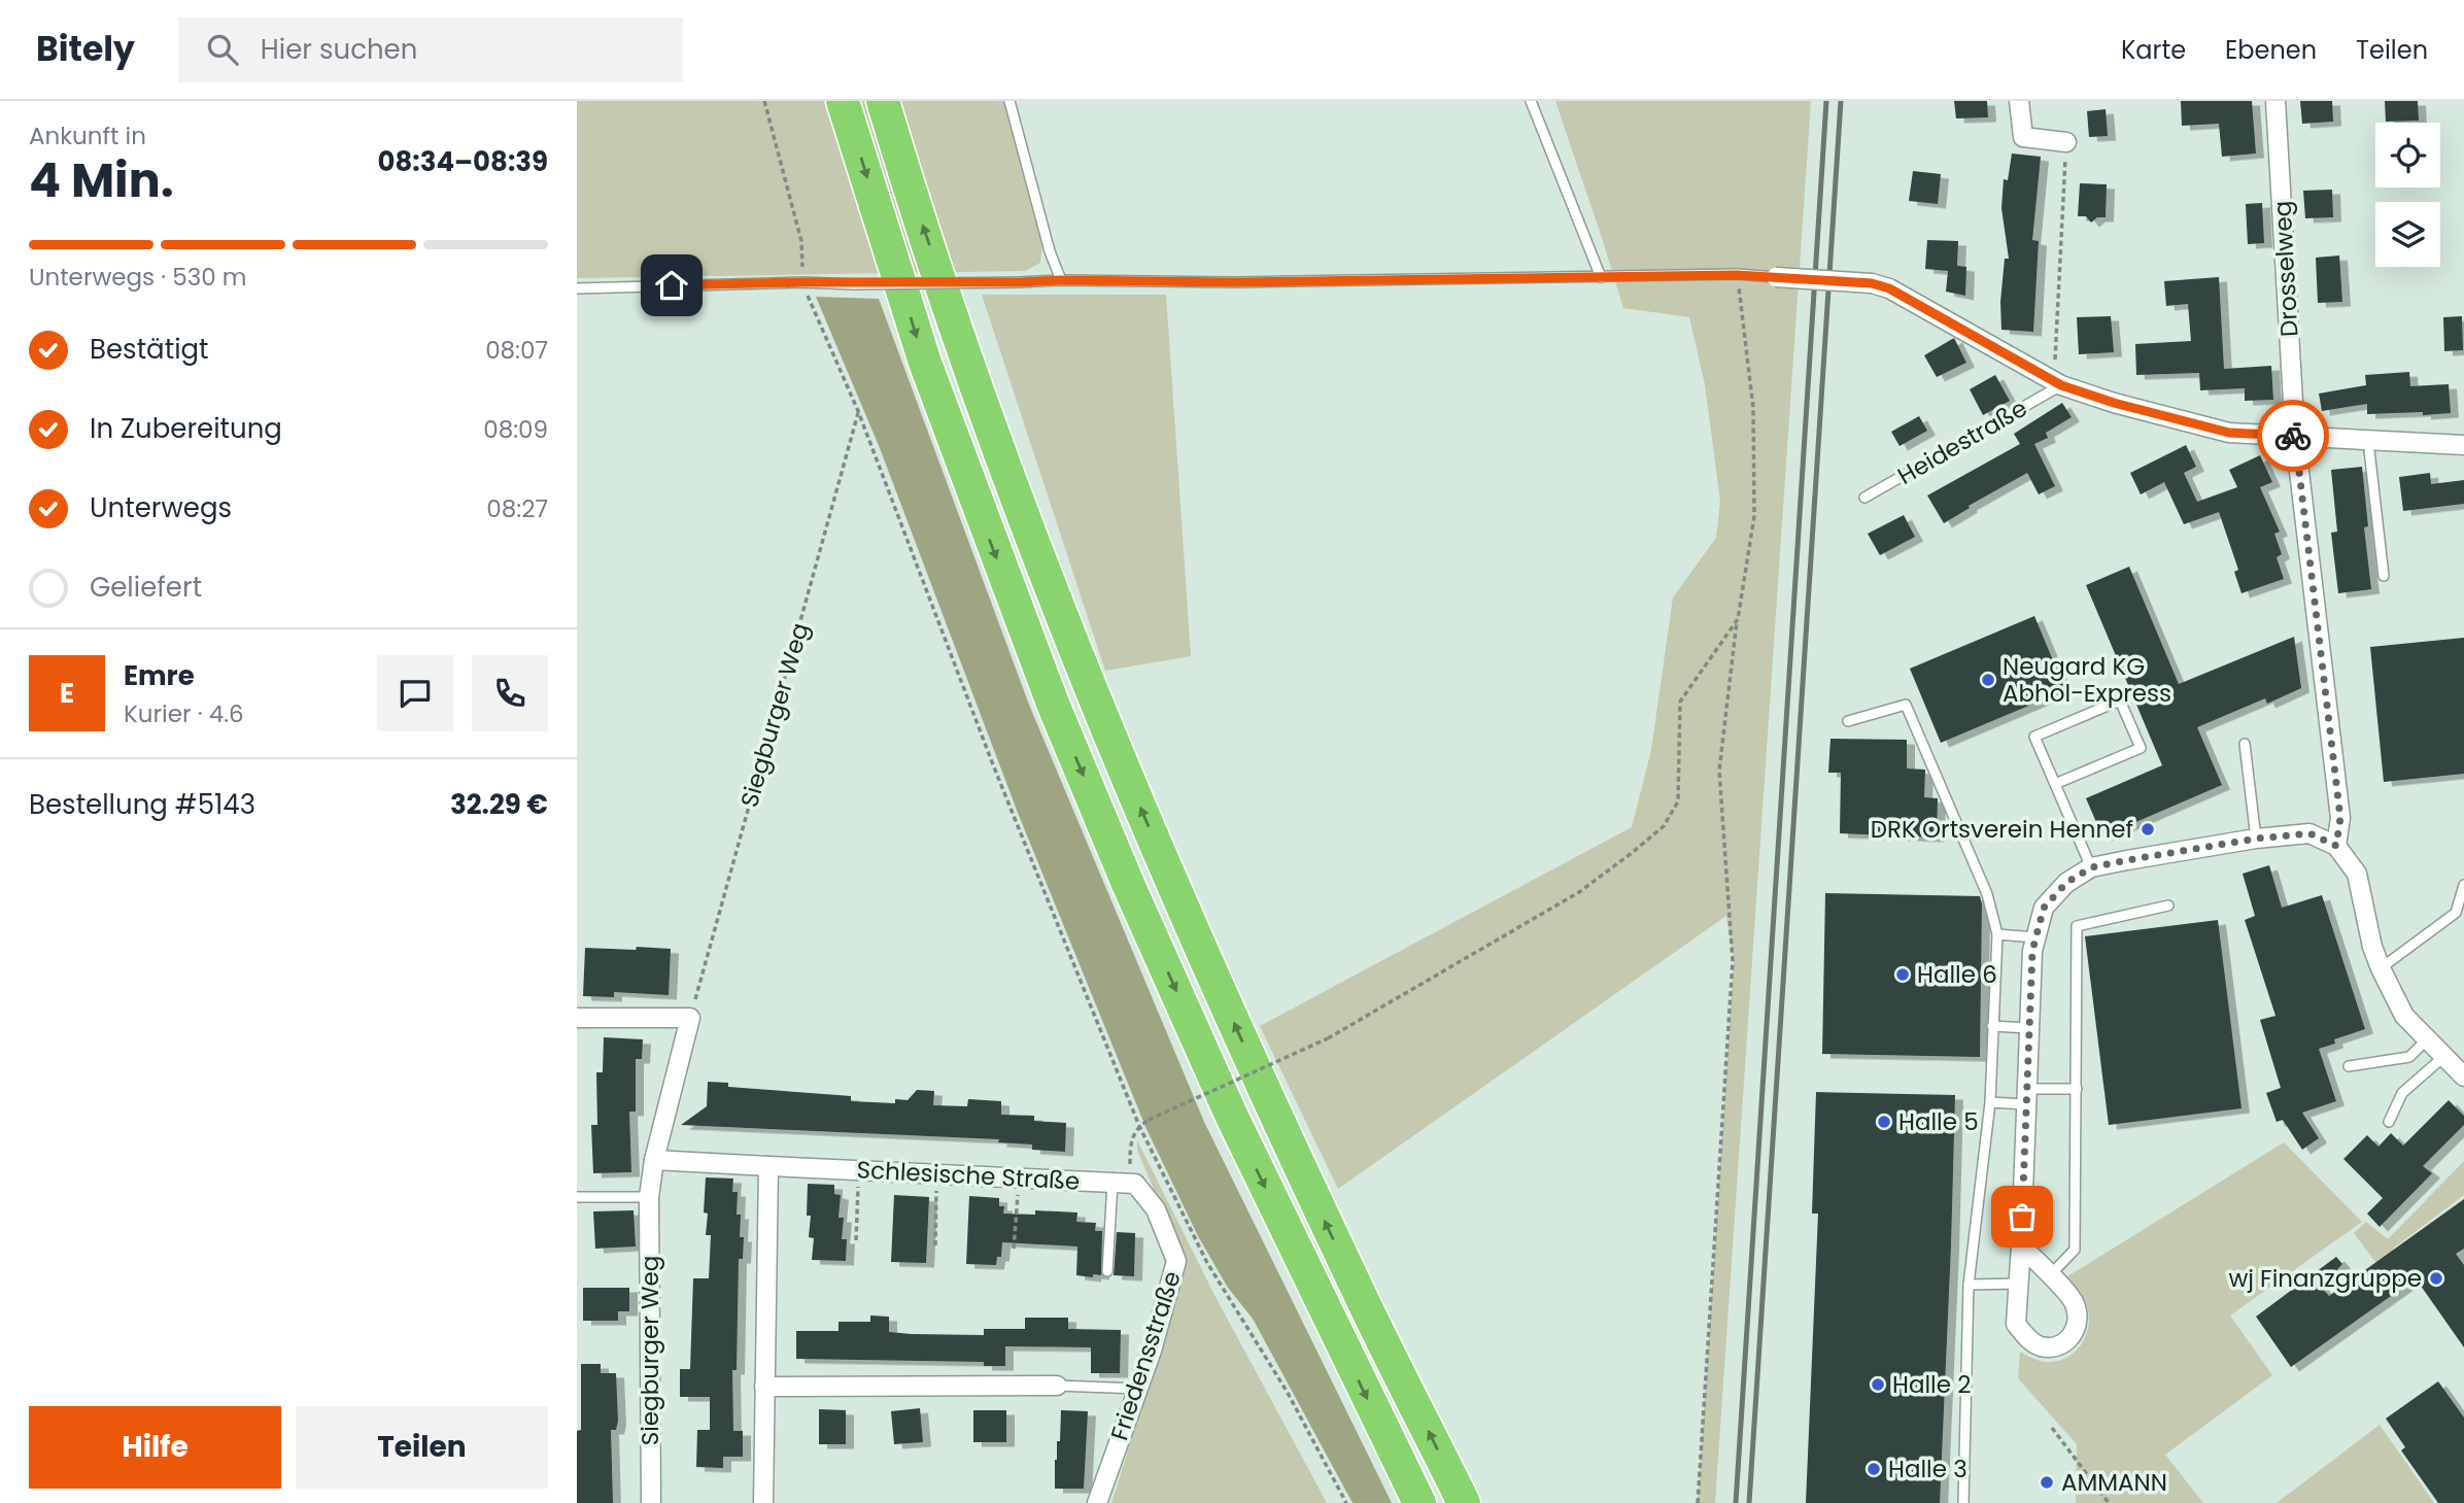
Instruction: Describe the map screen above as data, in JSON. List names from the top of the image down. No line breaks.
{"streets":{"street":["Drosselweg","Heidestraße","Siegburger Weg","Schlesische Straße","Friedensstraße"]},"crossings":[["Drosselweg","Heidestraße"],["Siegburger Weg","Schlesische Straße"],["Schlesische Straße","Friedensstraße"]],"places":["Neugard KG Abhol-Express","DRK Ortsverein Hennef","Halle 6","Halle 5","wj Finanzgruppe","Halle 2","Halle 3","AMMANN"],"page":{"header":"Bitely","search":"Hier suchen","nav":["Karte","Ebenen","Teilen"],"heading":["4 Min.","Ankunft in","08:34–08:39"],"panel":["Emre","Kurier · 4.6","Bestellung #5143","32.29 €"],"bar":"Unterwegs · 530 m","list":[["Bestätigt","08:07"],["In Zubereitung","08:09"],["Unterwegs","08:27"],"Geliefert"],"round":"E","buttons":["Hilfe","Teilen"]}}
